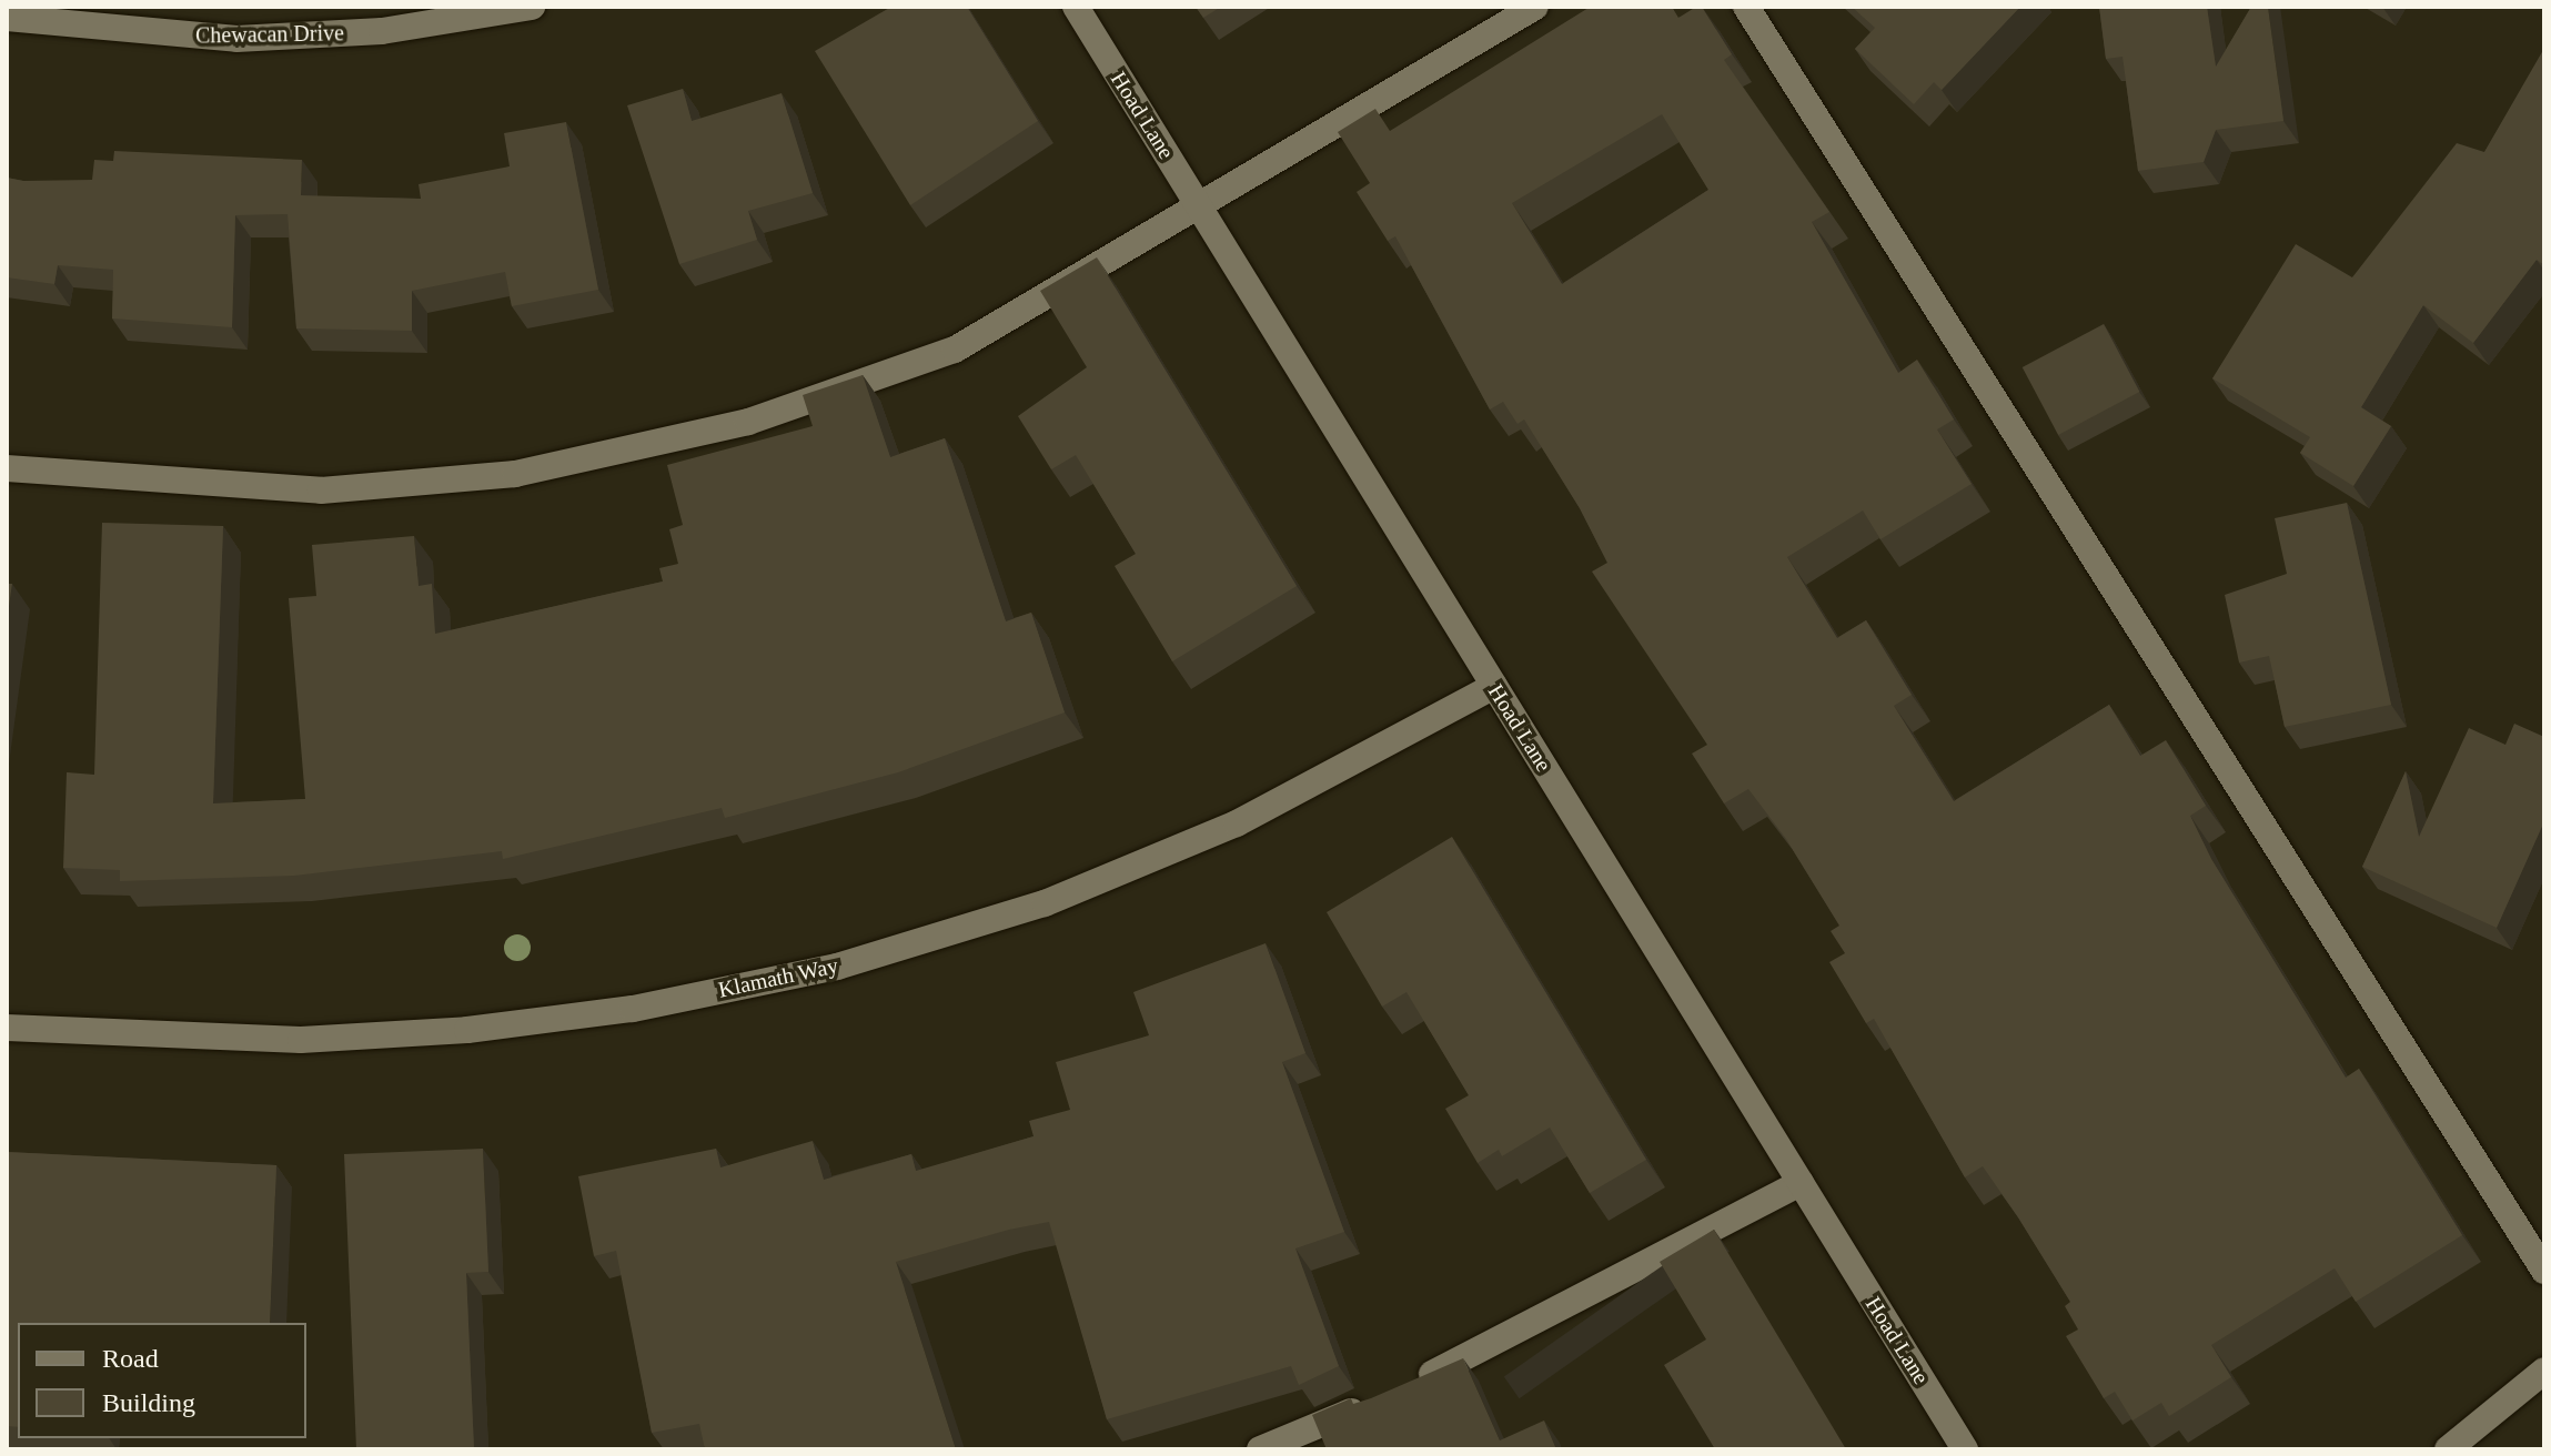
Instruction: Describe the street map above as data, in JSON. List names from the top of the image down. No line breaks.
{"streets":{"street":["Chewacan Drive","Hoad Lane","Klamath Way"]},"crossings":[["Hoad Lane","Klamath Way"]],"legend":["Road","Building"]}
